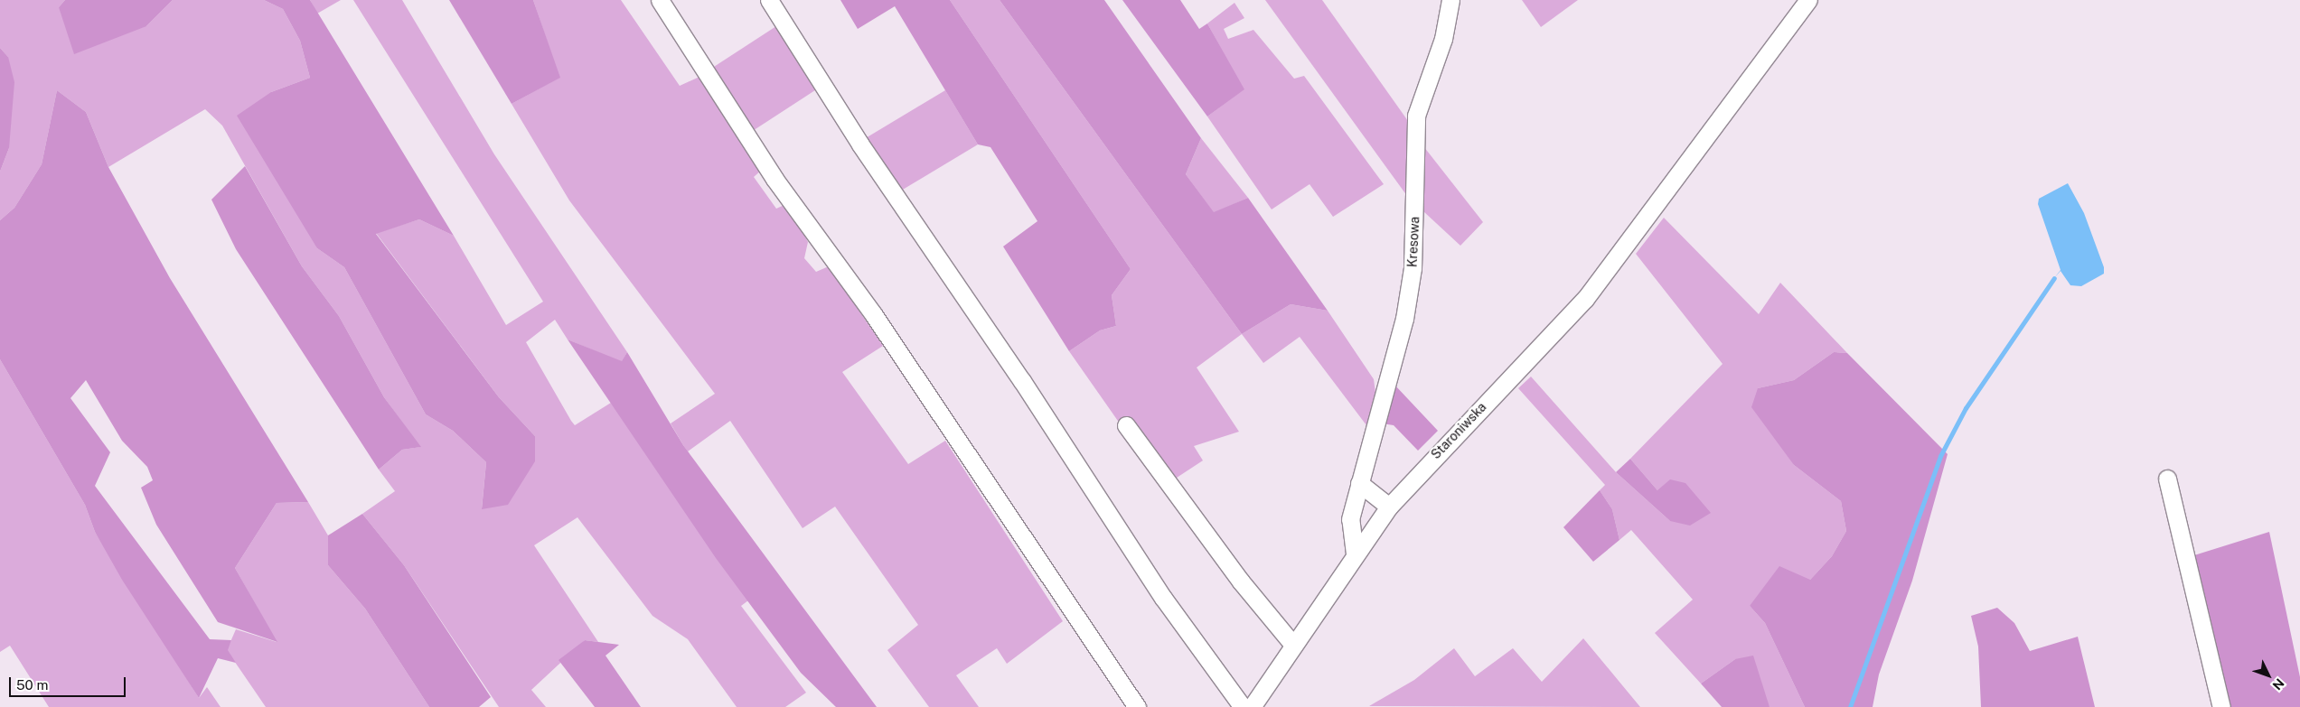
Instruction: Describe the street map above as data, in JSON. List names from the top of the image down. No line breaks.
{"streets":{"street":["Kresowa","Staroniwska"]},"crossings":[["Kresowa","Staroniwska"]],"scale_bar":"50 m","north":"bottom right"}
